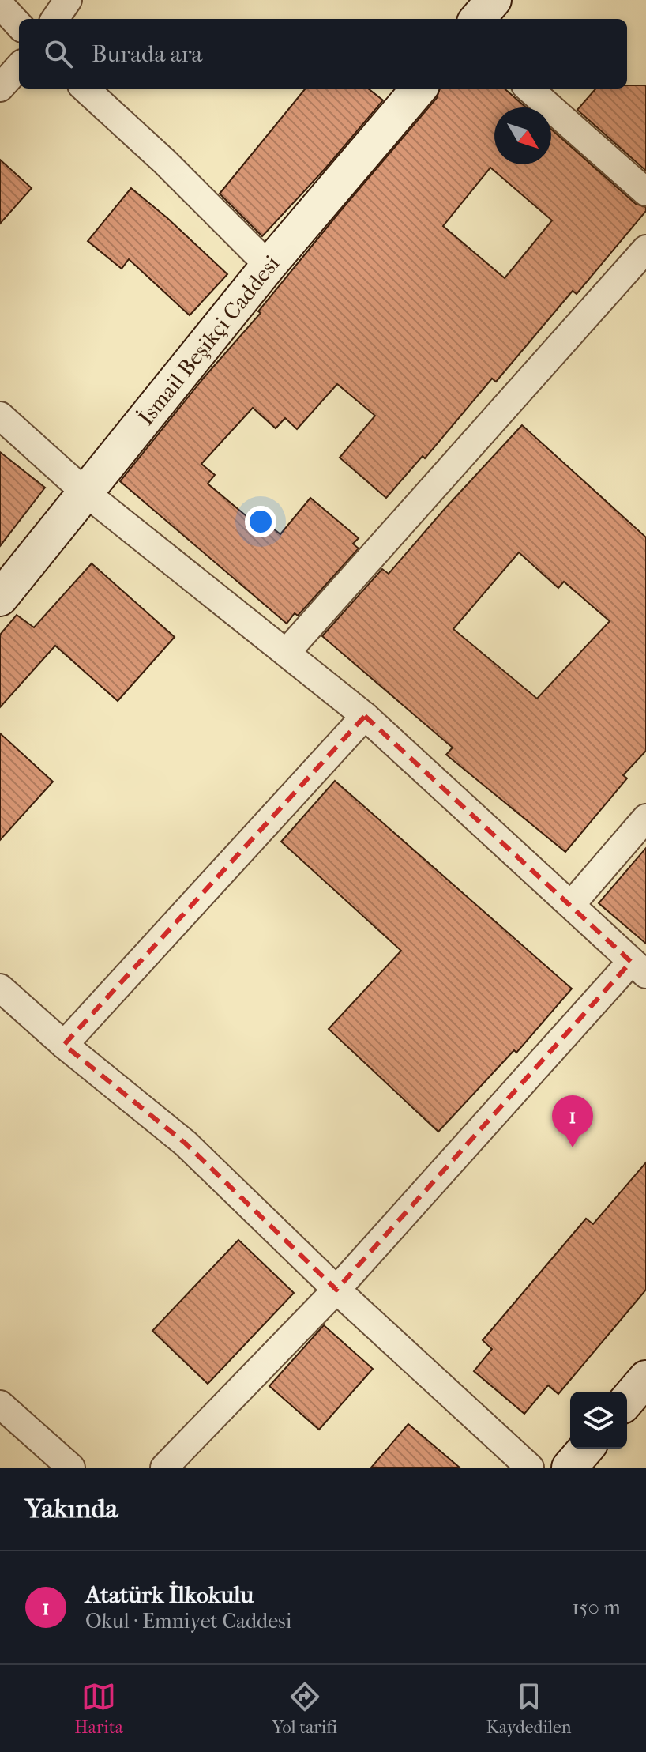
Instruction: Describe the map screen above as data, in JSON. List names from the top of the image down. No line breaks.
{"streets":{"street":["İsmail Beşikçi Caddesi"]},"north":"bottom right","page":{"search":"Burada ara","pins":"1","heading":"Yakında","list":[{"mark":"1","name":"Atatürk İlkokulu","note":"Okul · Emniyet Caddesi","value":"150 m"}],"nav":["Harita","Yol tarifi","Kaydedilen"]}}
